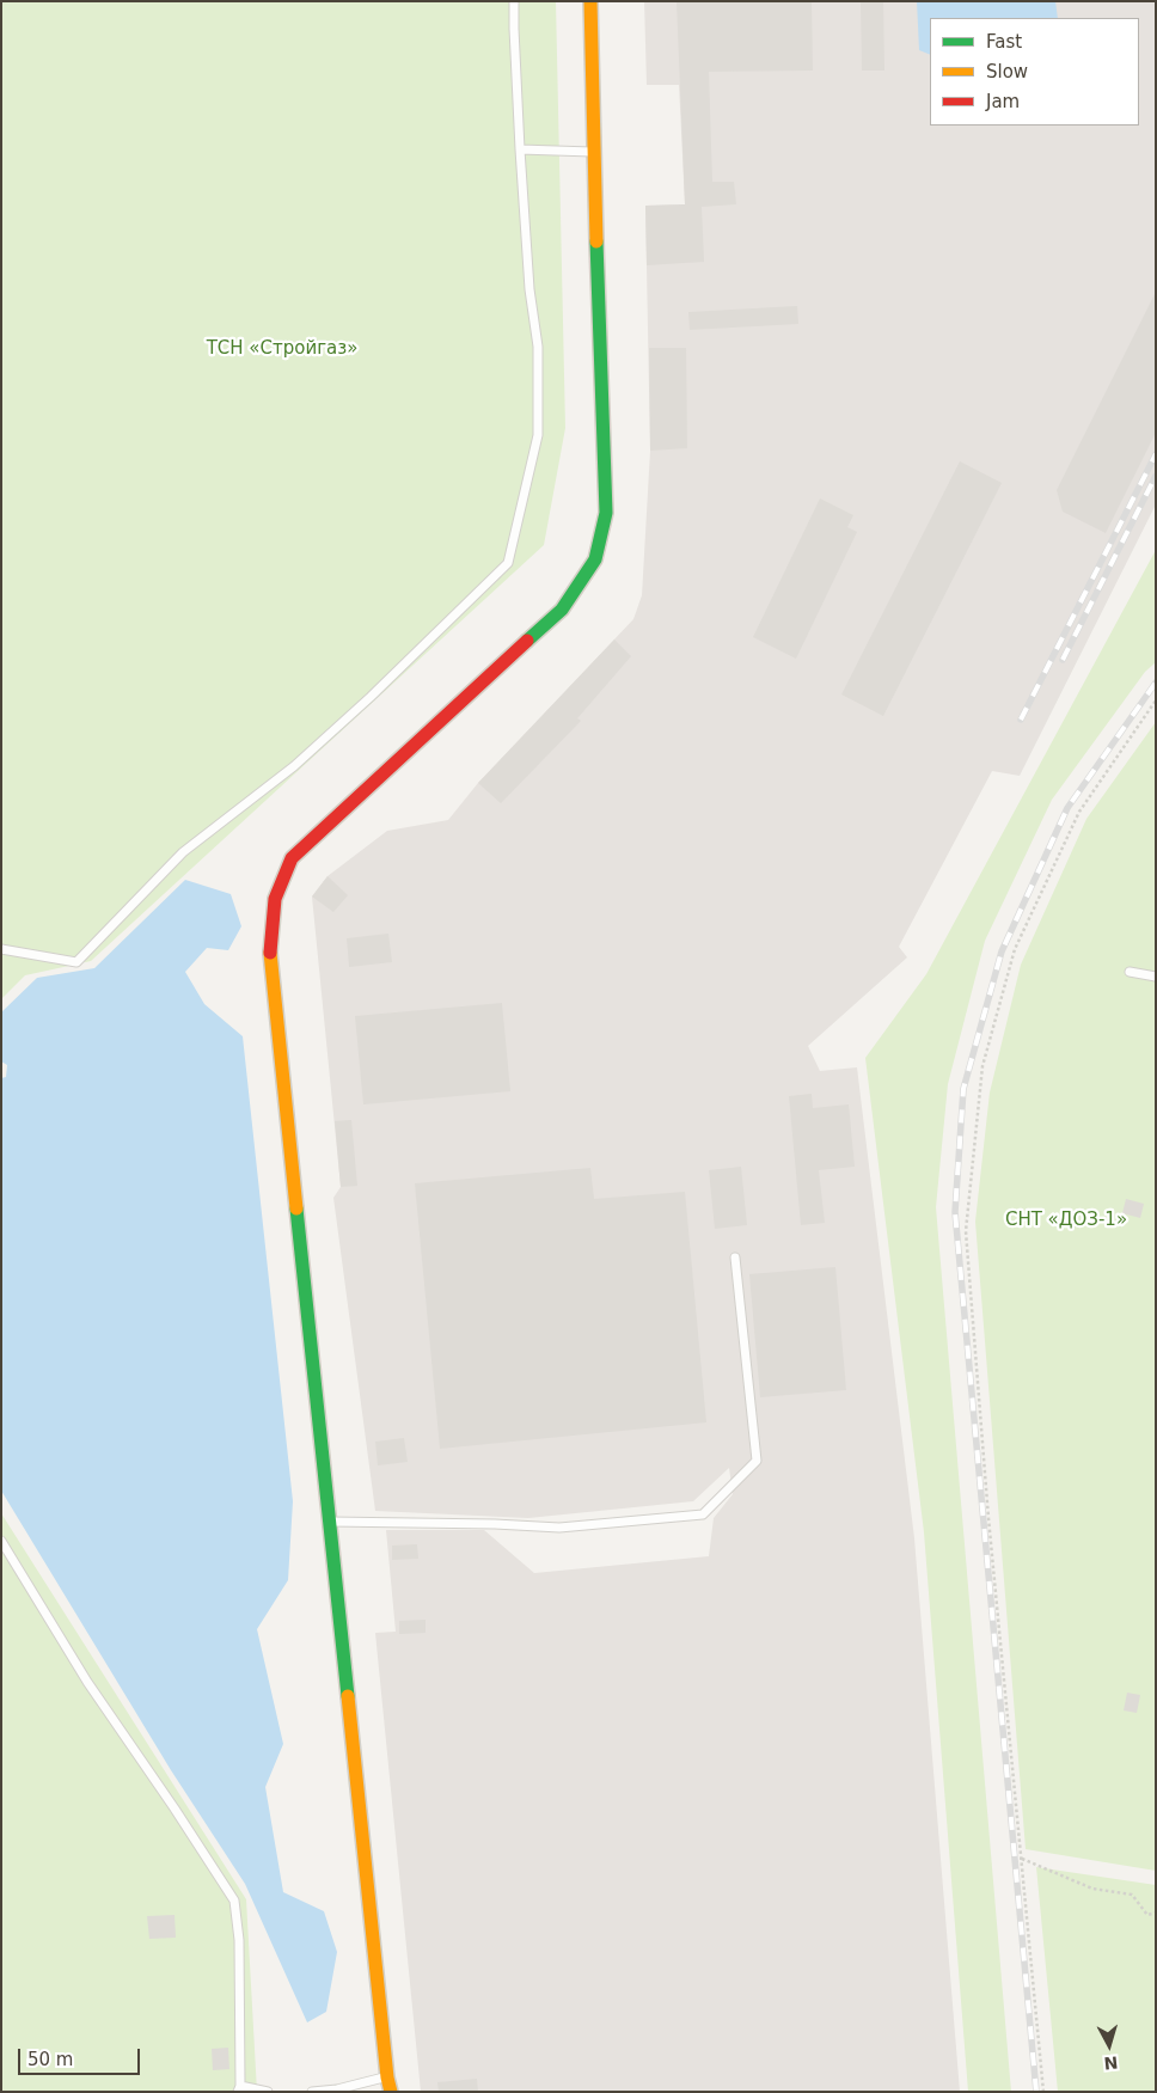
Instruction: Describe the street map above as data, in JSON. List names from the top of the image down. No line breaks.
{"parks":["ТСН «Стройгаз»","СНТ «ДОЗ-1»"],"legend":["Fast","Slow","Jam"],"scale_bar":"50 m","north":"bottom"}
